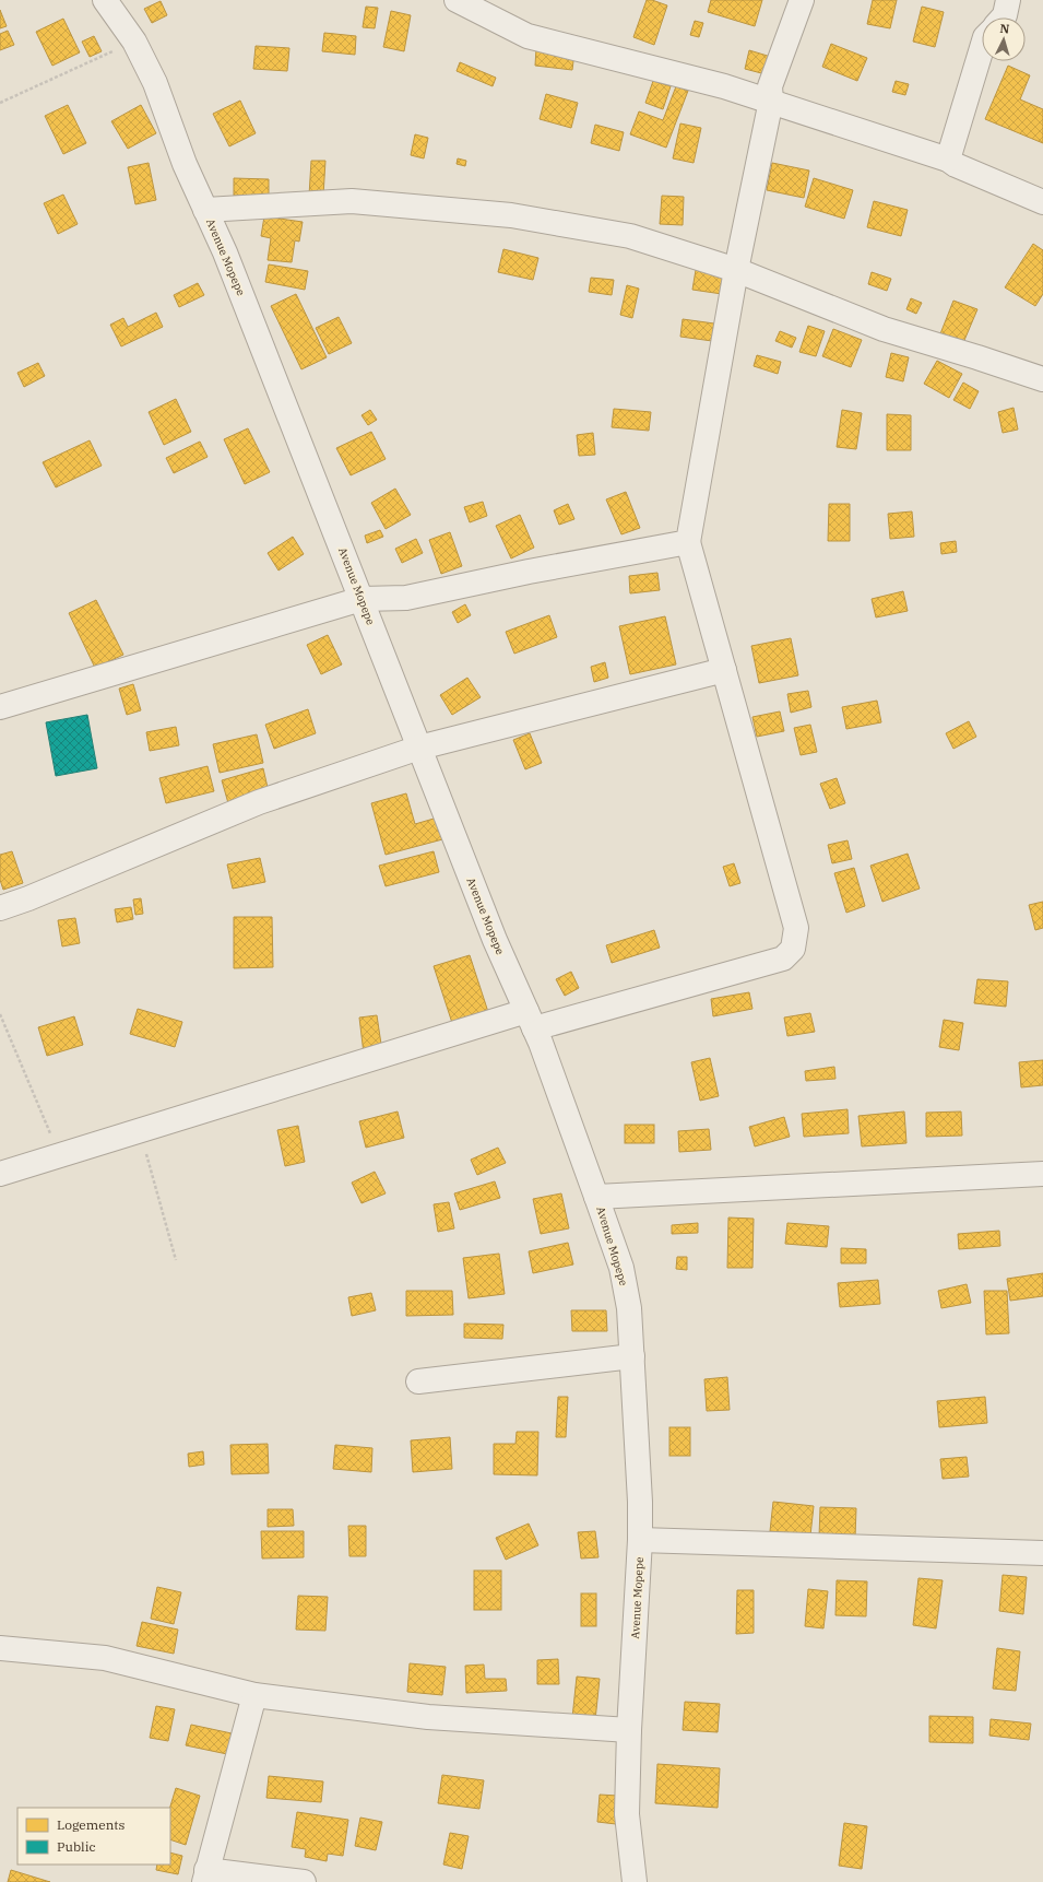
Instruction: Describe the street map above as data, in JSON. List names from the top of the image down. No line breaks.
{"streets":{"street":["Avenue Mopepe"]},"legend":["Logements","Public"],"north":"top"}
